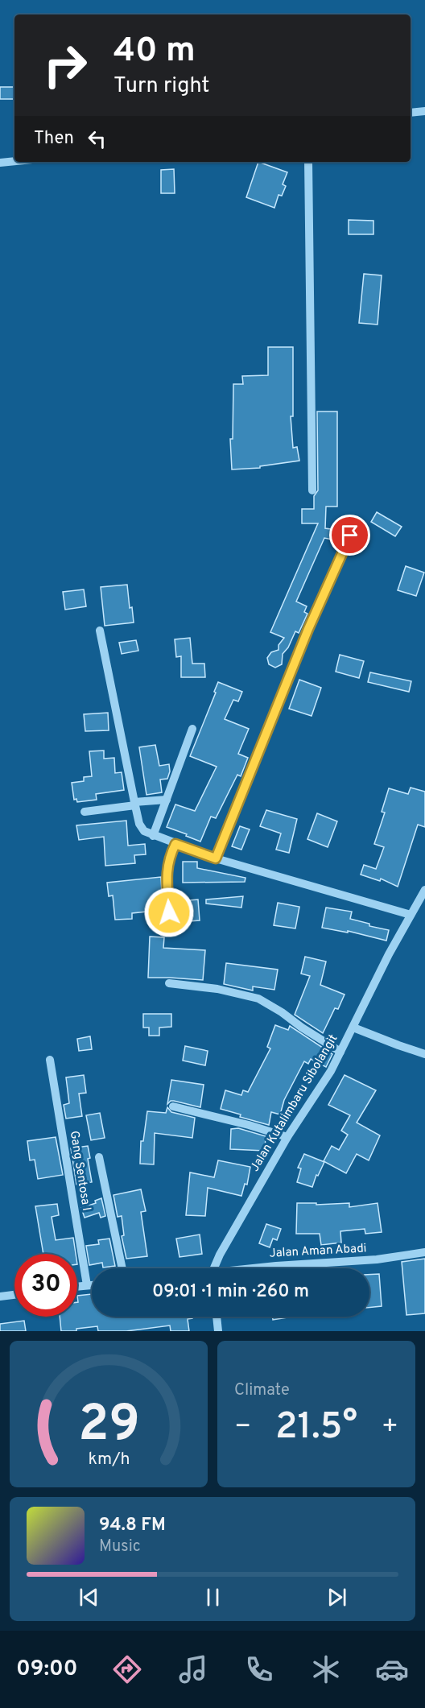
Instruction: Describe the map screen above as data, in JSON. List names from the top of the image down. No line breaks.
{"streets":{"street":["Jalan Kutalimbaru Sibolangit","Gang Sentosa I","Jalan Aman Abadi"]},"page":{"turn":["40 m","Turn right"],"then":"Then","limit":"30","trip":"09:01 · 1 min · 260 m","tile":"Climate","heat":["−","21.5°","+"],"song":["94.8 FM","Music"],"tabs":"09:00","gauge":["29","km/h"]}}
